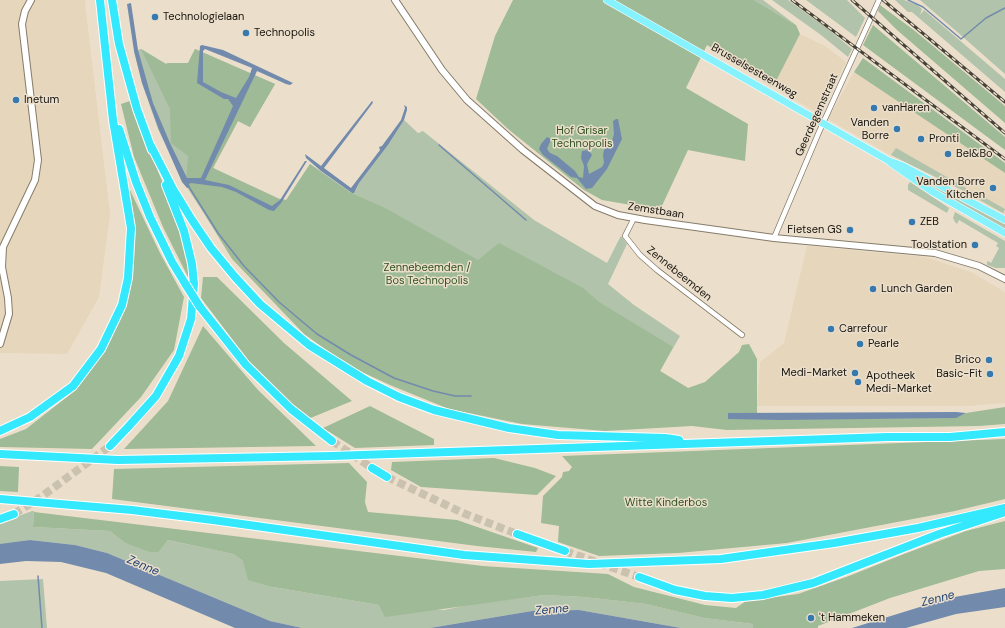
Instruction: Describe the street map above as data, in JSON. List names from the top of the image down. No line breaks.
{"streets":{"main road":["Brusselsesteenweg"],"street":["Geerdegemstraat","Zemstbaan","Zennebeemden"]},"crossings":[["Brusselsesteenweg","Geerdegemstraat"],["Geerdegemstraat","Zemstbaan"],["Zemstbaan","Zennebeemden"]],"water":["Zenne"],"parks":["Hof Grisar Technopolis","Zennebeemden / Bos Technopolis","Witte Kinderbos"],"places":["Technologielaan","Technopolis","Inetum","vanHaren","Vanden Borre","Pronti","Bel&Bo","Vanden Borre Kitchen","ZEB","Fietsen GS","Toolstation","Lunch Garden","Carrefour","Pearle","Brico","Medi-Market","Basic-Fit","Apotheek Medi-Market","'t Hammeken"]}
